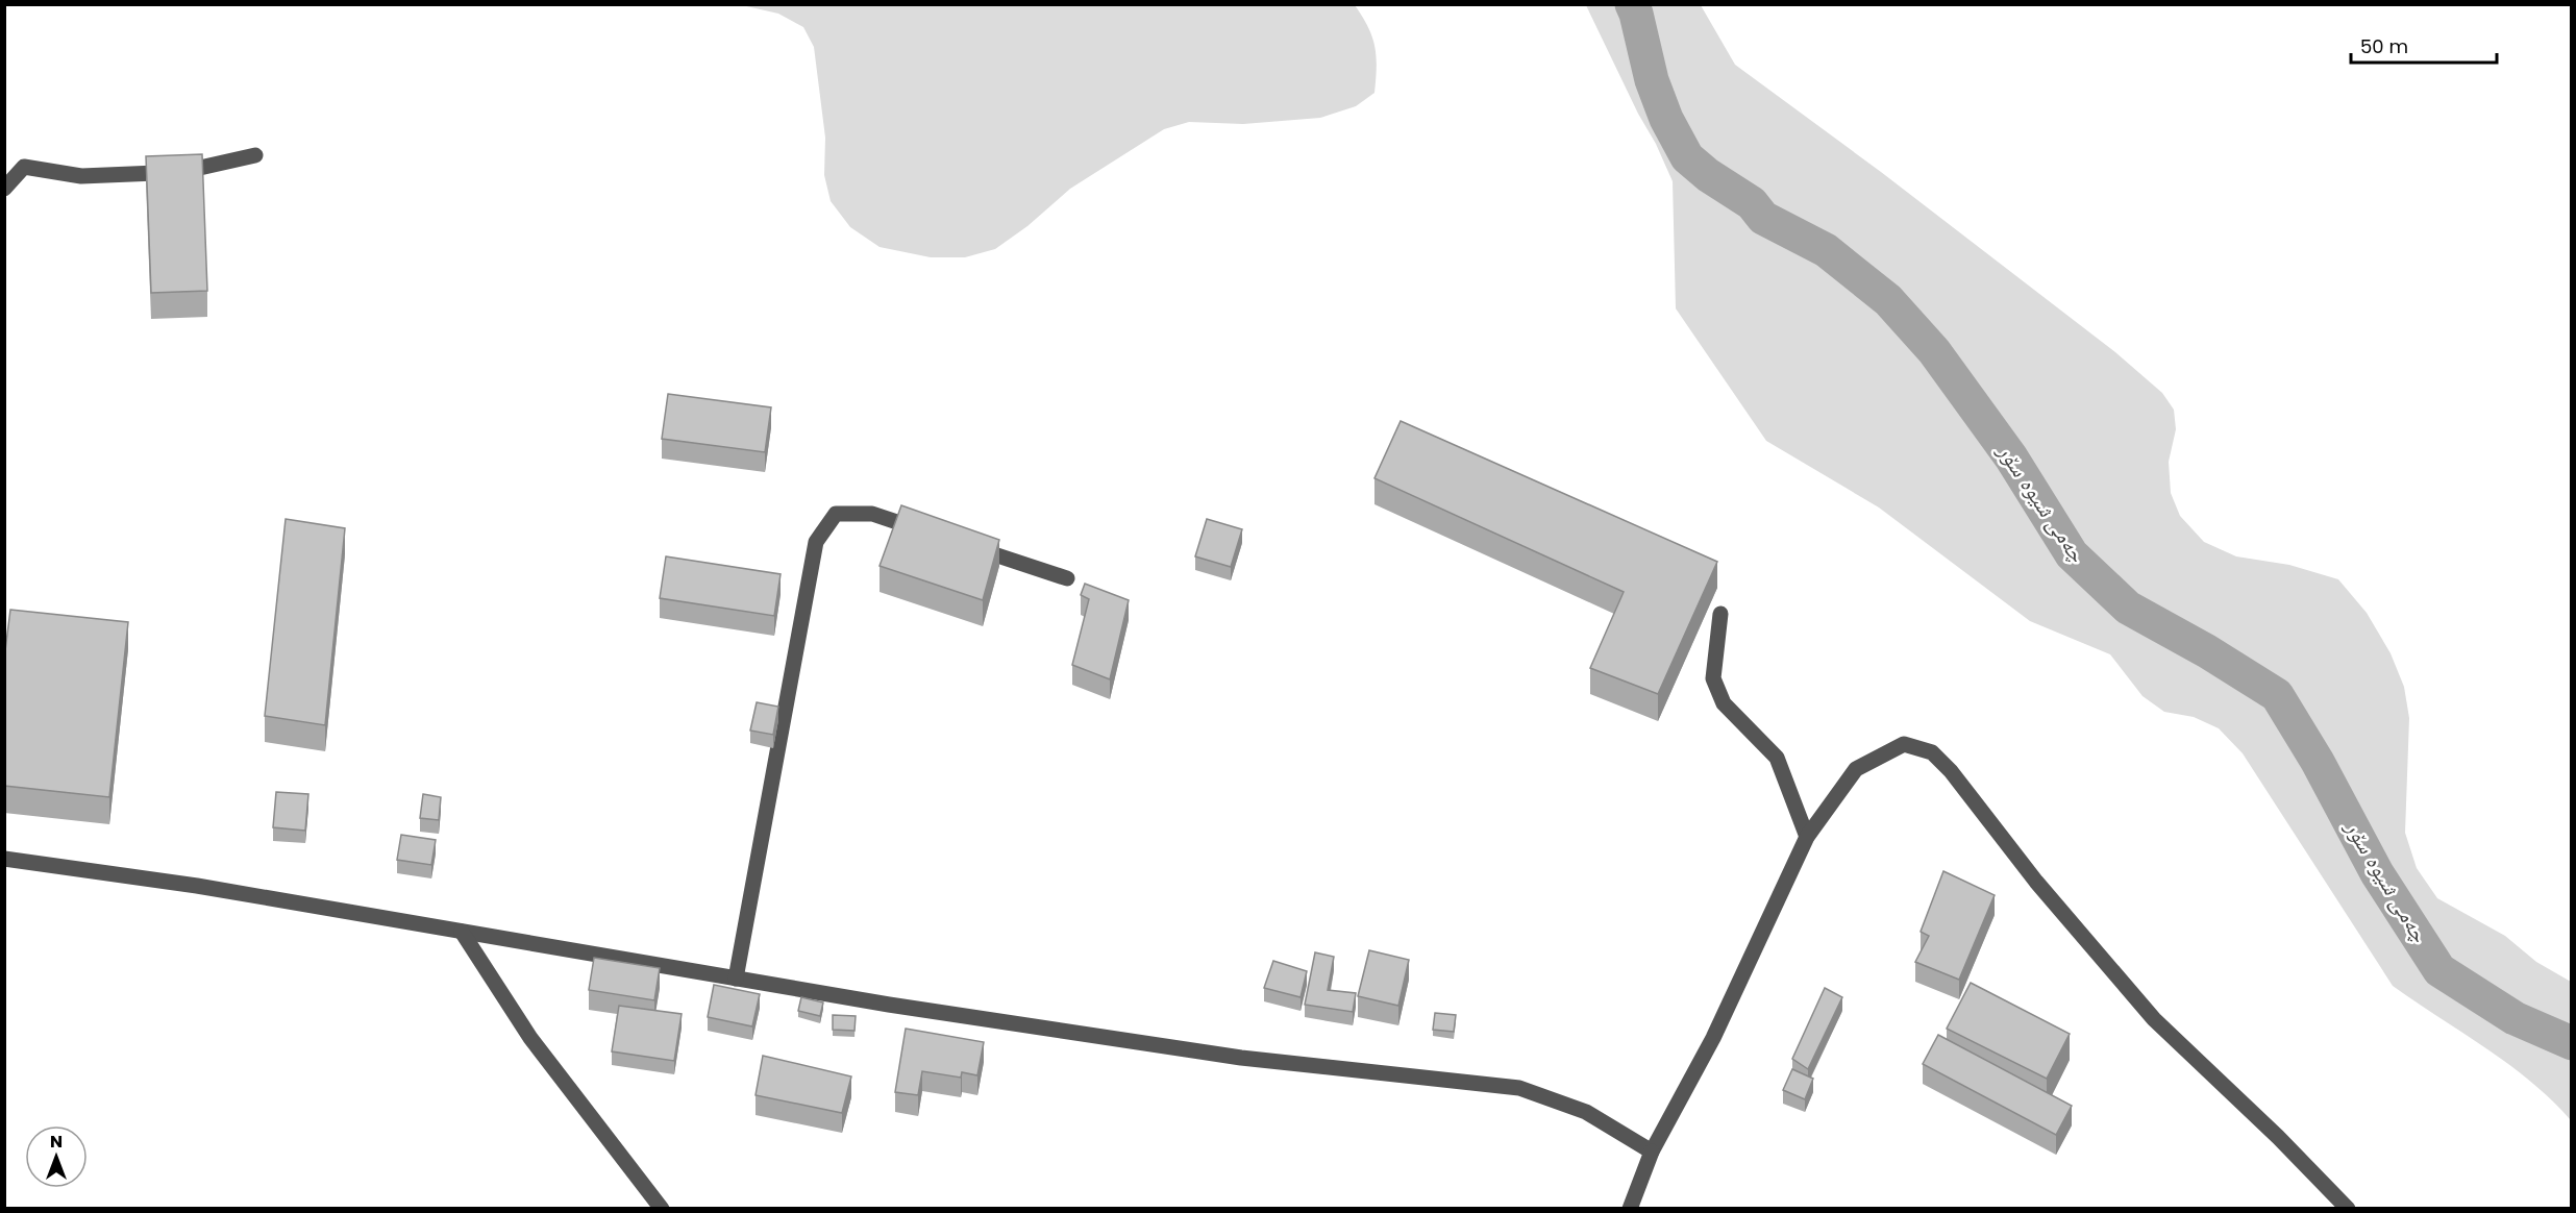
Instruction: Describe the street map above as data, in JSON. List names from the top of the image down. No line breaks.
{"water":["چەمی شیوە سۆر"],"scale_bar":"50 m","north":"top"}
